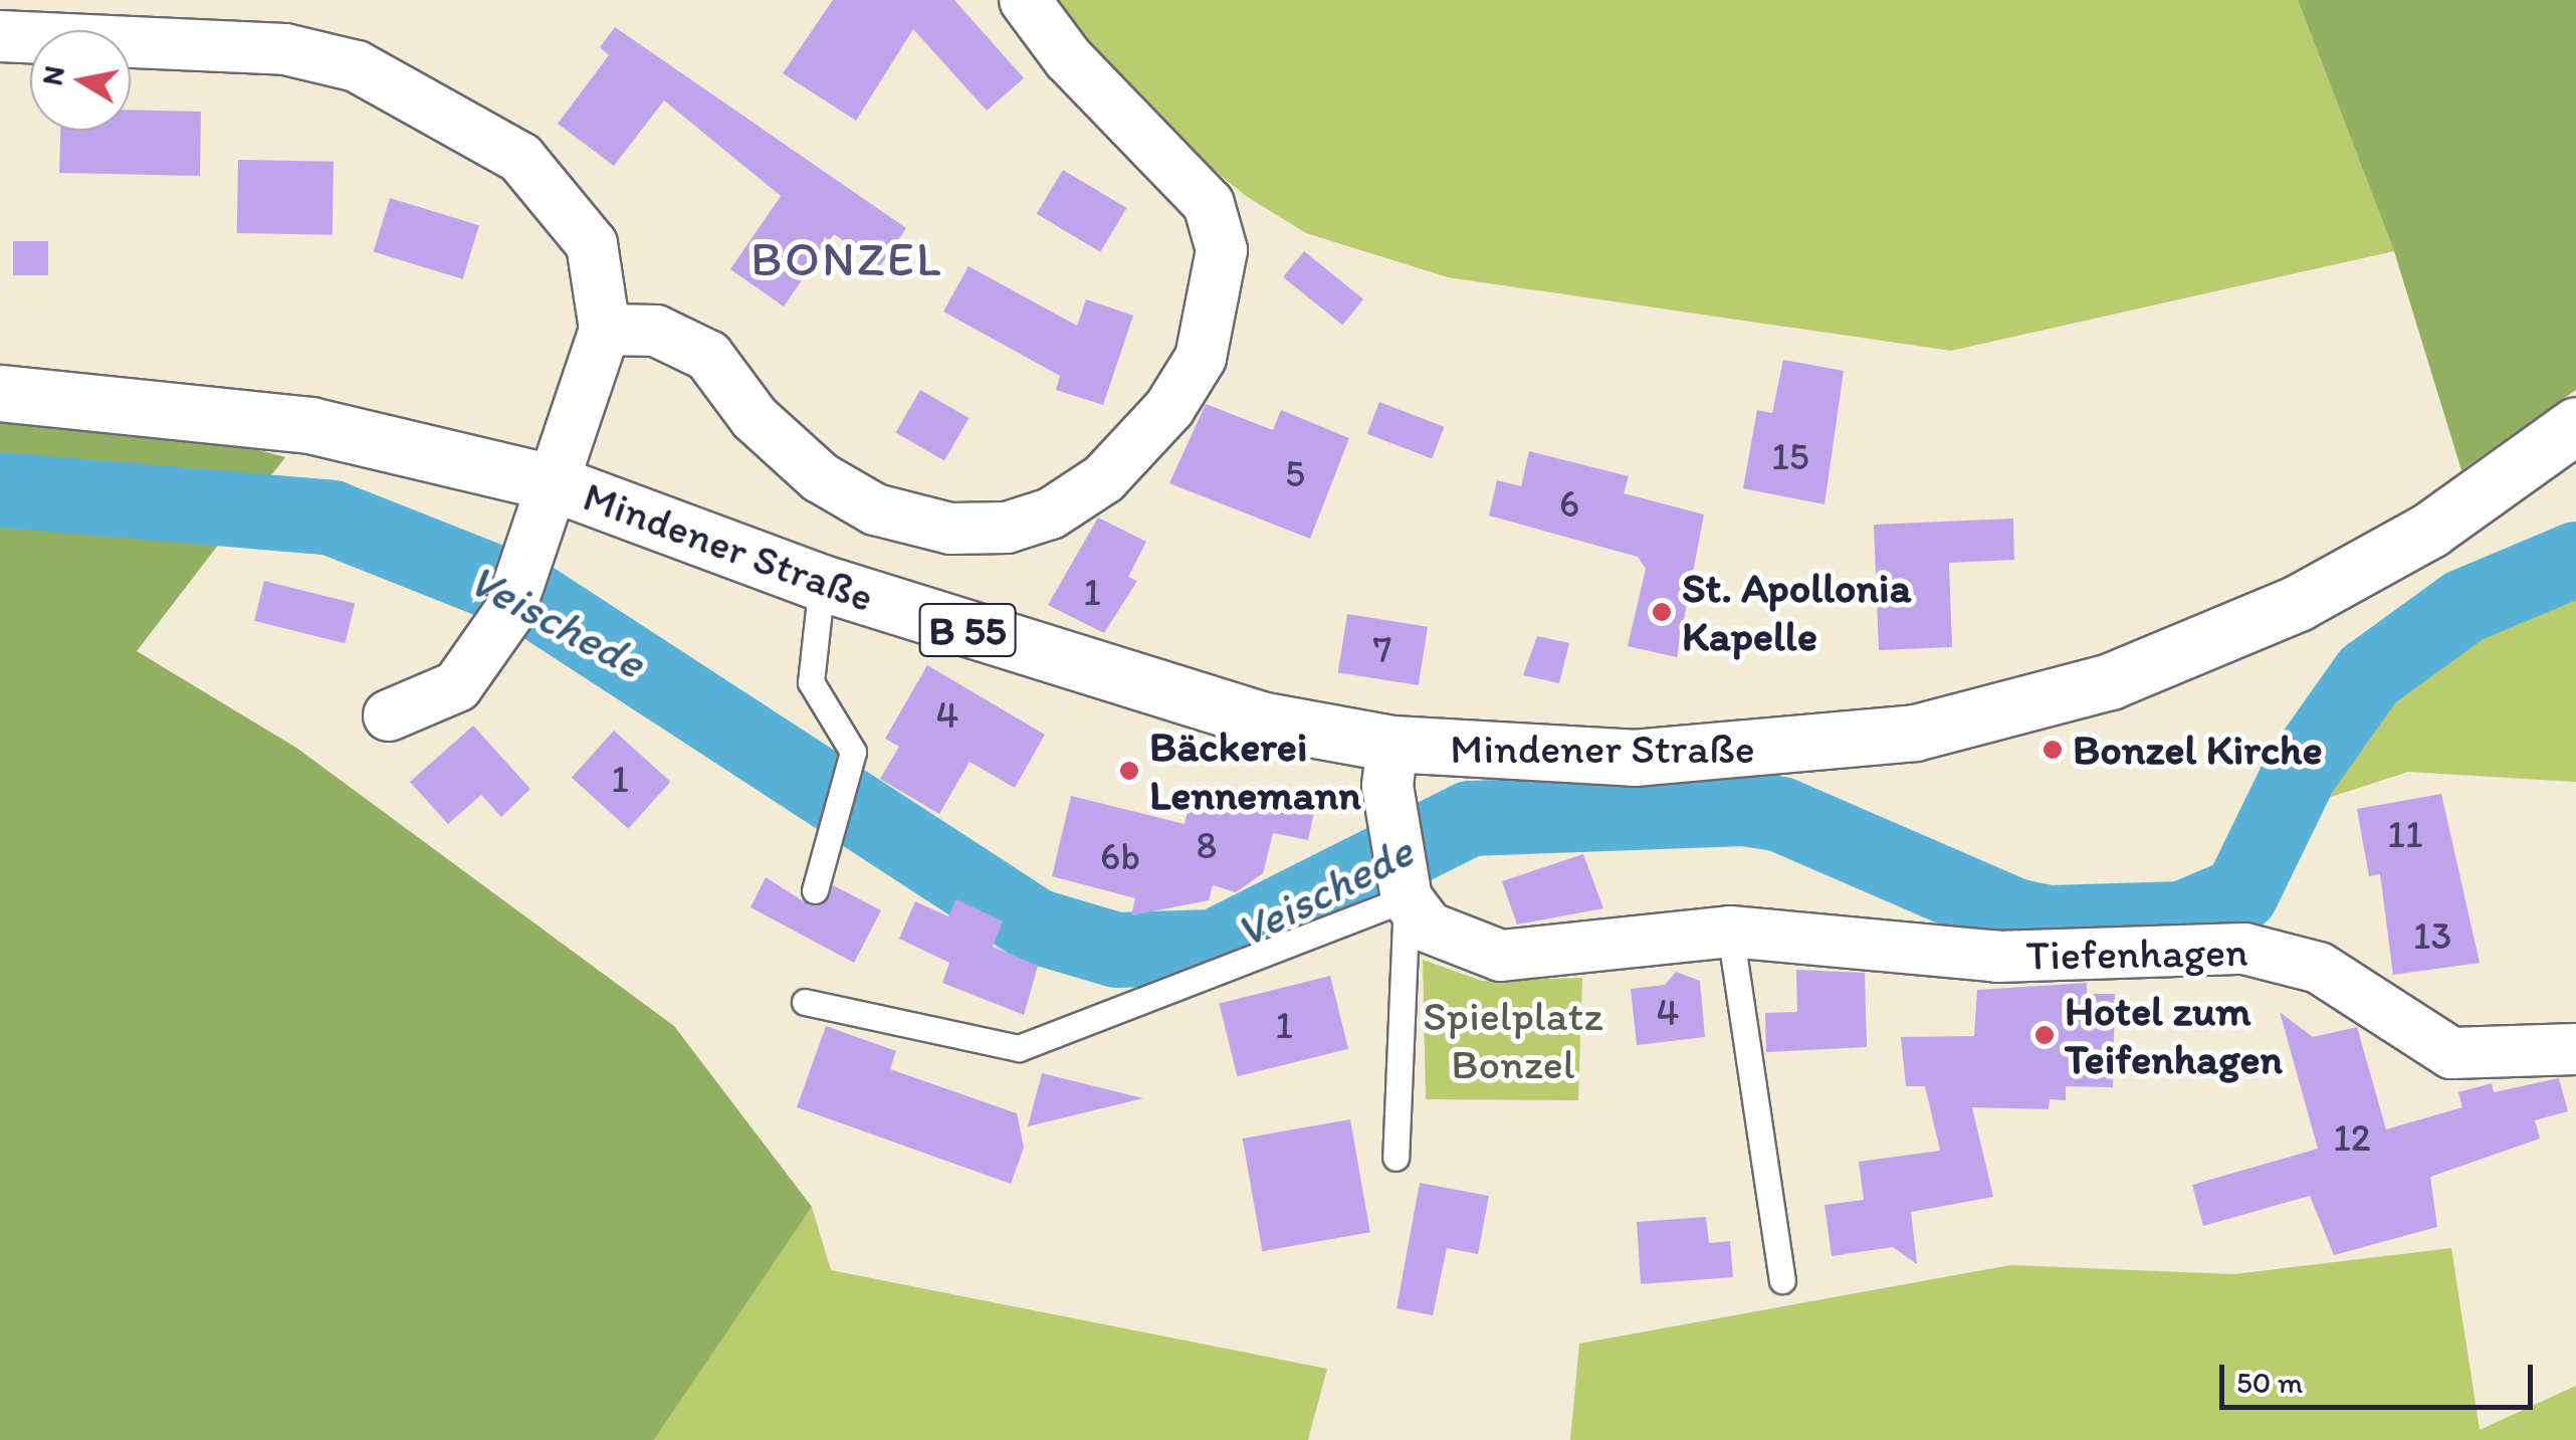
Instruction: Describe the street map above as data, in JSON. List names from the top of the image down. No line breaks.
{"streets":{"main road":["Mindener Straße","B 55"],"street":["Tiefenhagen"]},"districts":["BONZEL"],"water":["Veischede"],"parks":["Spielplatz Bonzel"],"places":["St. Apollonia Kapelle","Bonzel Kirche","Bäckerei Lennemann","Hotel zum Teifenhagen"],"house_numbers":["15","5","6","1","7","4","1","11","8","6b","13","4","1","12"],"scale_bar":"50 m","north":"left"}
